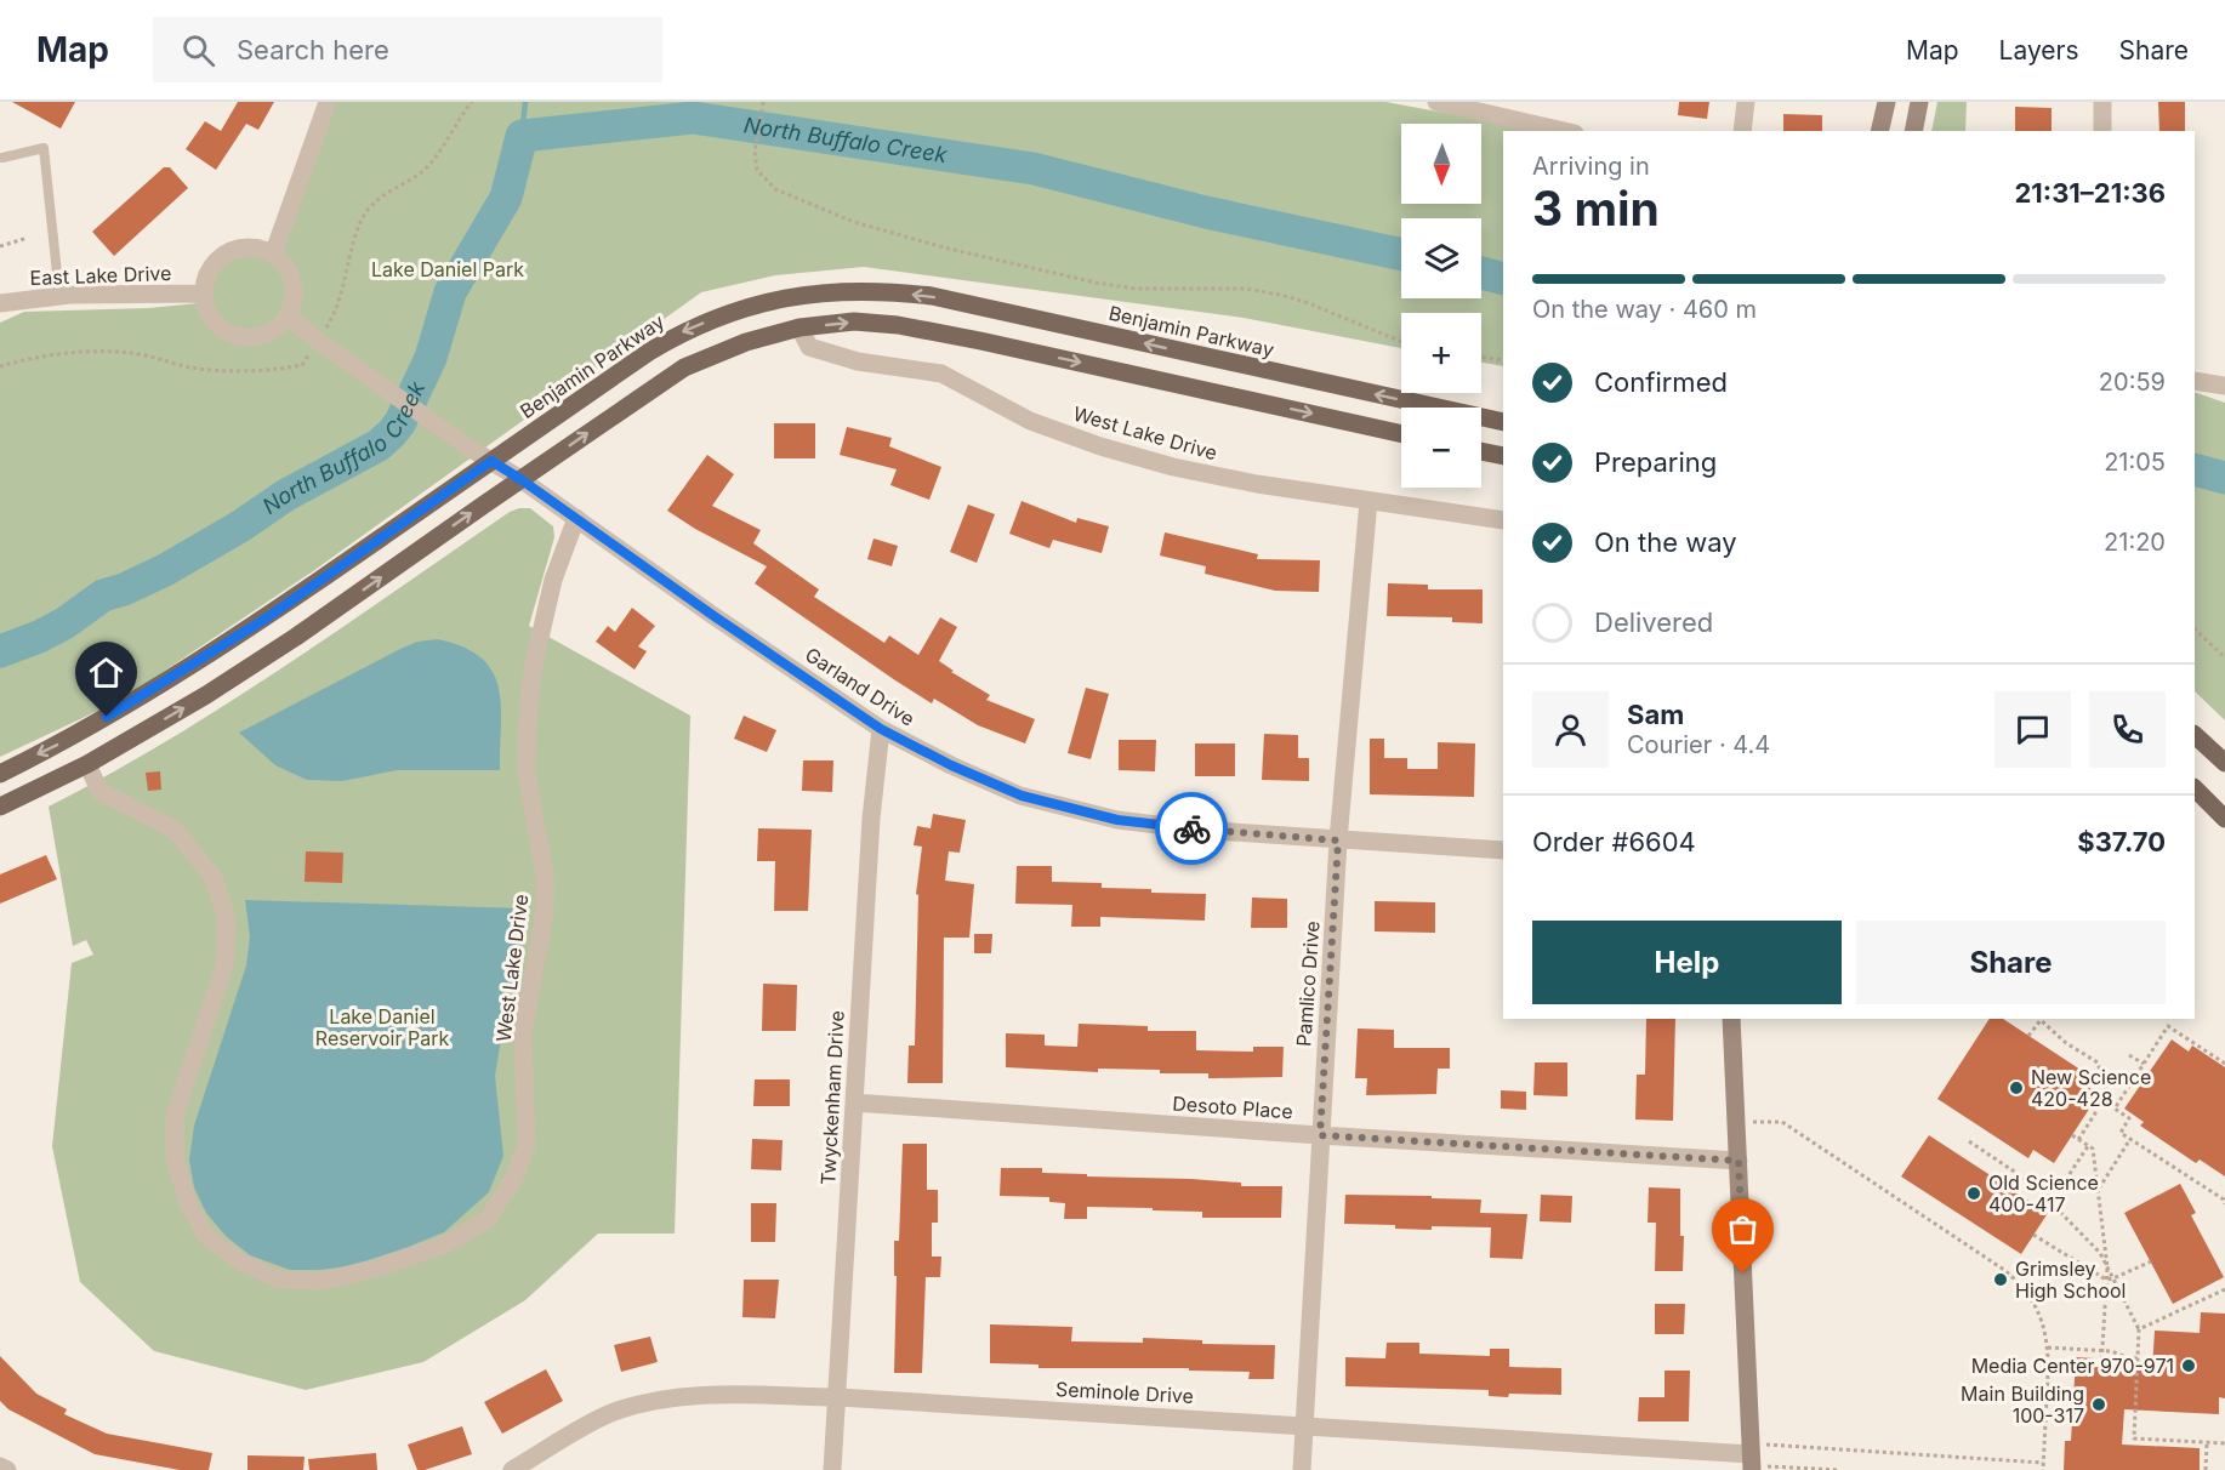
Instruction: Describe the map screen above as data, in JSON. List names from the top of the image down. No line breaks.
{"streets":{"main road":["Benjamin Parkway"],"street":["East Lake Drive","West Lake Drive","Garland Drive","Pamlico Drive","Twyckenham Drive","Desoto Place","Seminole Drive"]},"crossings":[["East Lake Drive","Garland Drive"],["Benjamin Parkway","Garland Drive"],["West Lake Drive","Garland Drive"],["West Lake Drive","Pamlico Drive"],["Garland Drive","Pamlico Drive"],["Garland Drive","Twyckenham Drive"],["Pamlico Drive","Desoto Place"],["Pamlico Drive","Seminole Drive"],["Twyckenham Drive","Desoto Place"],["Twyckenham Drive","Seminole Drive"]],"water":["North Buffalo Creek"],"parks":["Lake Daniel Park","Lake Daniel Reservoir Park"],"places":["New Science 420-428","Old Science 400-417","Grimsley High School","Media Center 970-971","Main Building 100-317"],"north":"bottom","page":{"header":"Map","search":"Search here","nav":["Map","Layers","Share"],"map_buttons":["+","−"],"heading":["3 min","Arriving in","21:31–21:36"],"panel":["Sam","Courier · 4.4","Order #6604","$37.70"],"bar":"On the way · 460 m","list":[["Confirmed","20:59"],["Preparing","21:05"],["On the way","21:20"],"Delivered"],"buttons":["Help","Share"]}}
